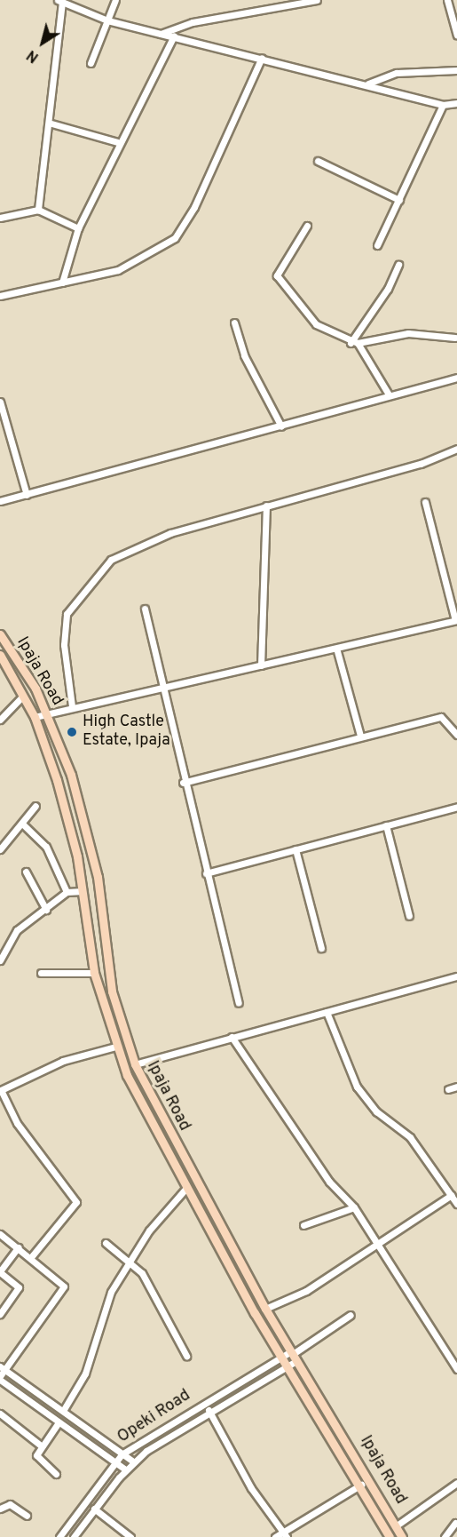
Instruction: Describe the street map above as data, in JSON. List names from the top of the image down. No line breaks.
{"streets":{"main road":["Ipaja Road"],"street":["Opeki Road"]},"crossings":[["Ipaja Road","Opeki Road"]],"places":["High Castle Estate, Ipaja"],"north":"bottom left"}
